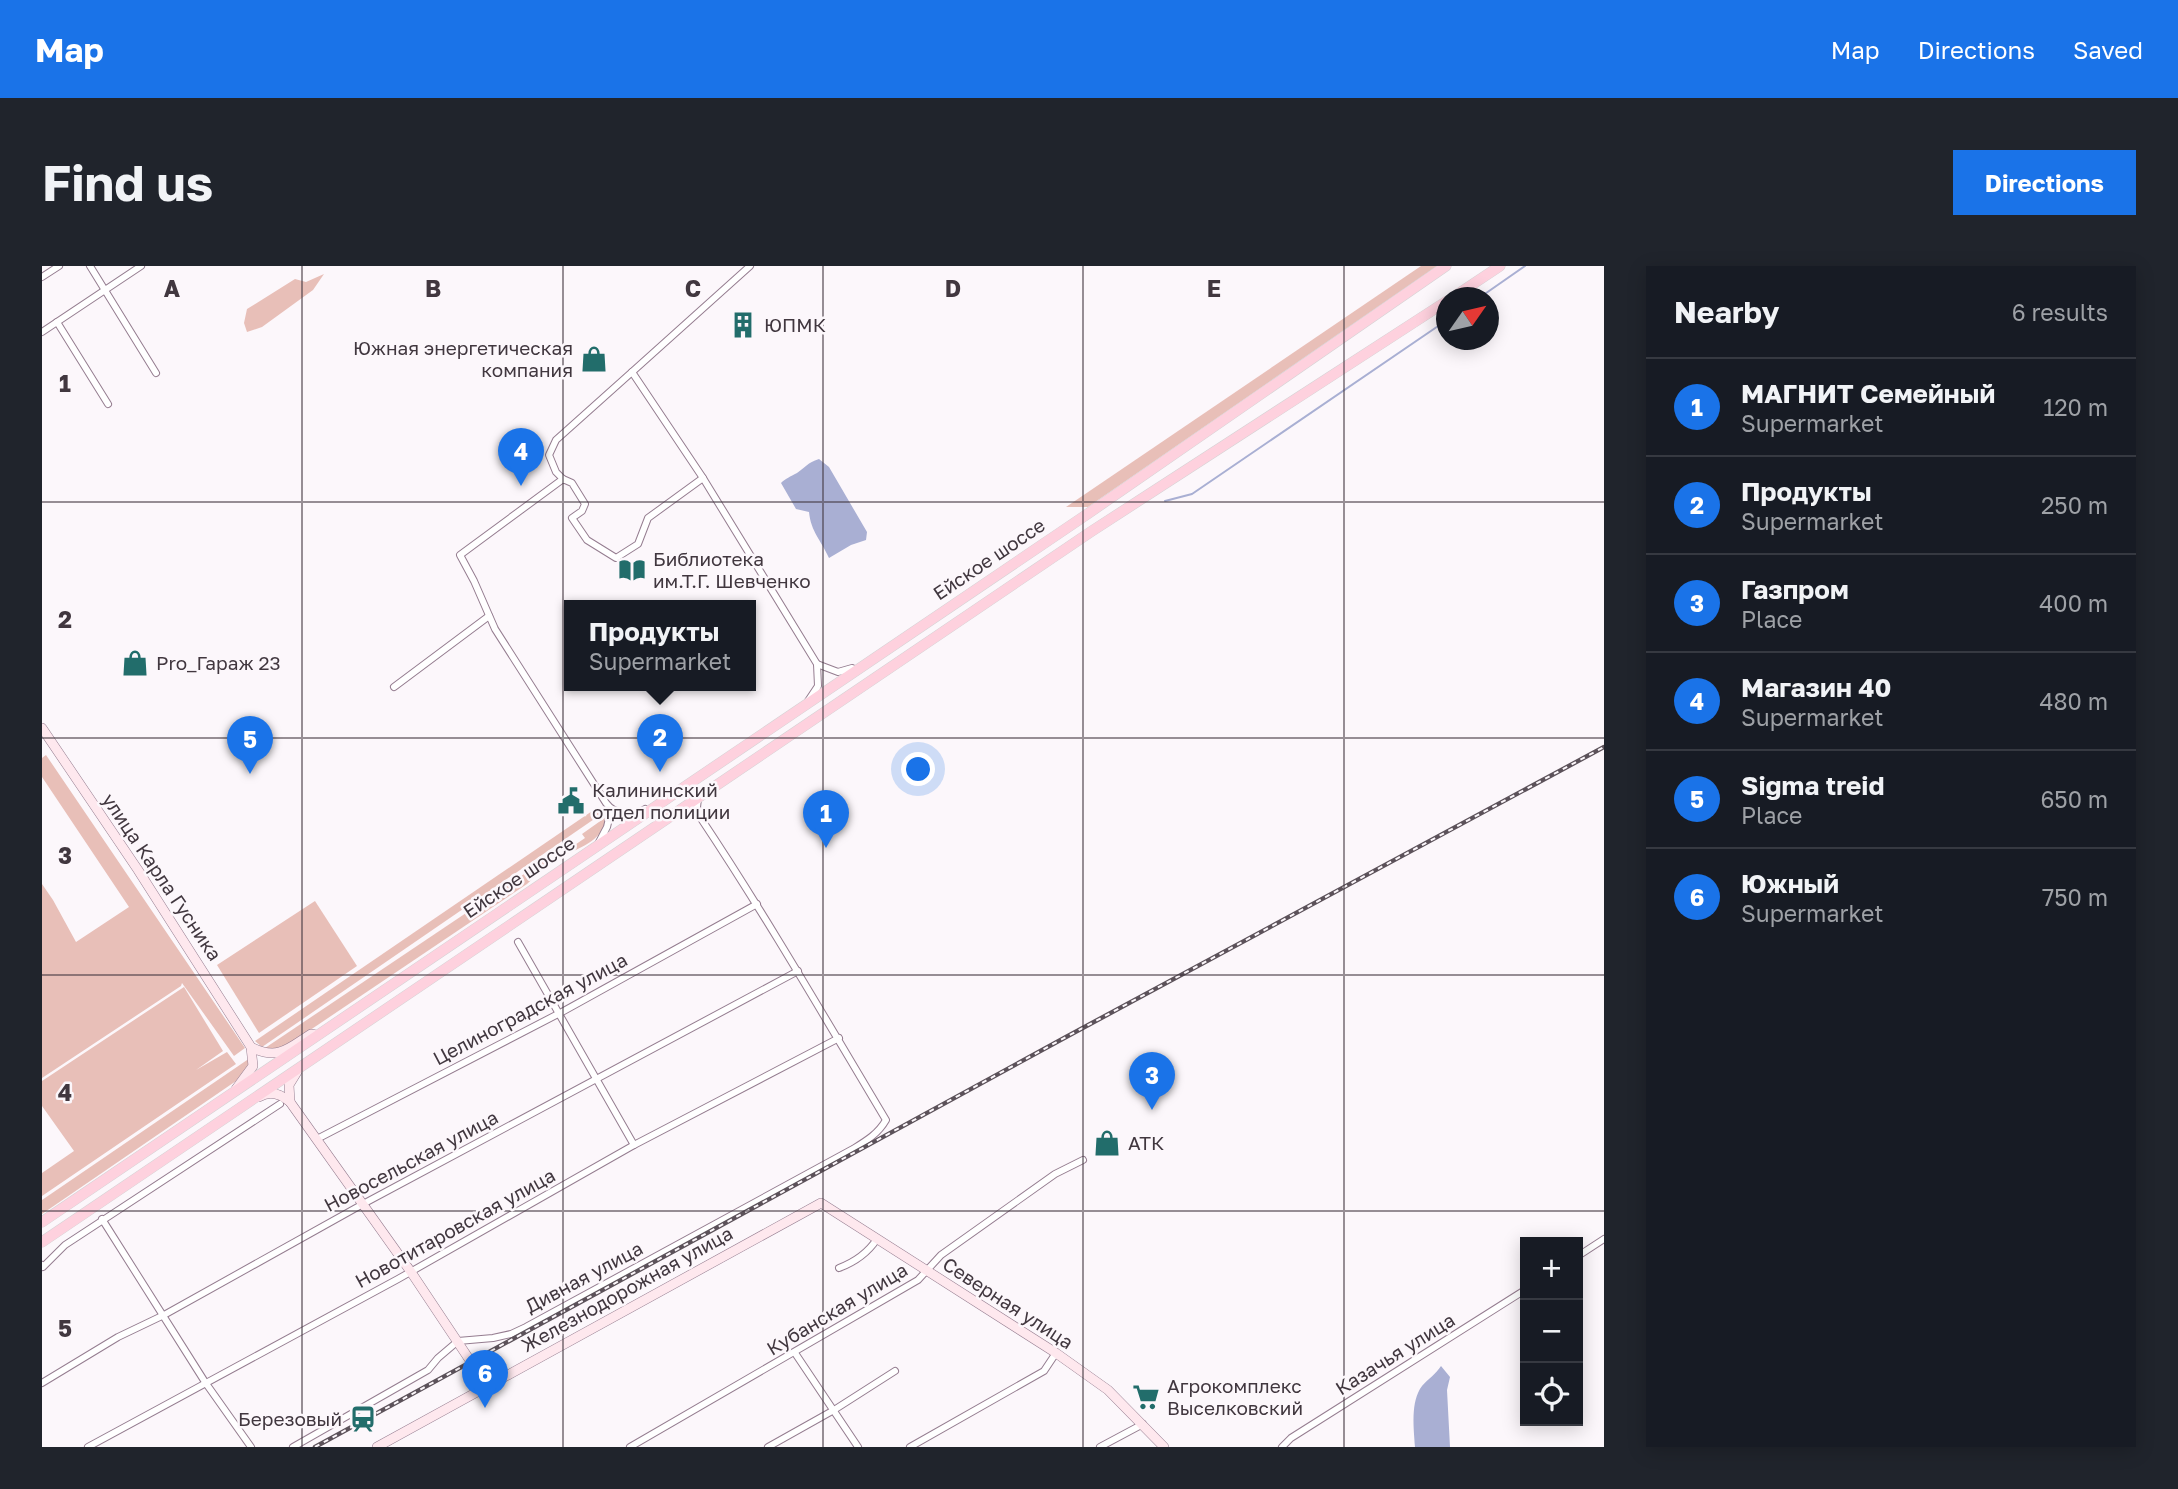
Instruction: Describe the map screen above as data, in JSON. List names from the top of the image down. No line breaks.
{"streets":{"main road":["Ейское шоссе"],"street":["улица Карла Гусника","Целиноградская улица","Новосельская улица","Новотитаровская улица","Дивная улица","Железнодорожная улица","Северная улица","Кубанская улица","Казачья улица"]},"crossings":[["Новотитаровская улица","Дивная улица"],["Железнодорожная улица","Северная улица"],["Северная улица","Кубанская улица"]],"places":{"building":["ЮПМК"],"shop":["Южная энергетическая компания","Pro_Гараж 23","АТК"],"library":["Библиотека им.Т.Г. Шевченко"],"public building":["Калининский отдел полиции"],"supermarket":["Агрокомплекс Выселковский"],"station":["Березовый"]},"north":"top right","page":{"header":"Map","nav":["Map","Directions","Saved"],"buttons":"Directions","title":"Find us","heading":["Nearby","6 results"],"list":[{"mark":"1","name":"МАГНИТ Семейный","note":"Supermarket","value":"120 m"},{"mark":"2","name":"Продукты","note":"Supermarket","value":"250 m"},{"mark":"3","name":"Газпром","note":"Place","value":"400 m"},{"mark":"4","name":"Магазин 40","note":"Supermarket","value":"480 m"},{"mark":"5","name":"Sigma treid","note":"Place","value":"650 m"},{"mark":"6","name":"Южный","note":"Supermarket","value":"750 m"}],"pins":["4","2","5","1","3","6"],"popup":["Продукты","Supermarket"],"map_buttons":["+","−"]},"grid":{"columns":["A","B","C","D","E"],"rows":["1","2","3","4","5"]}}
